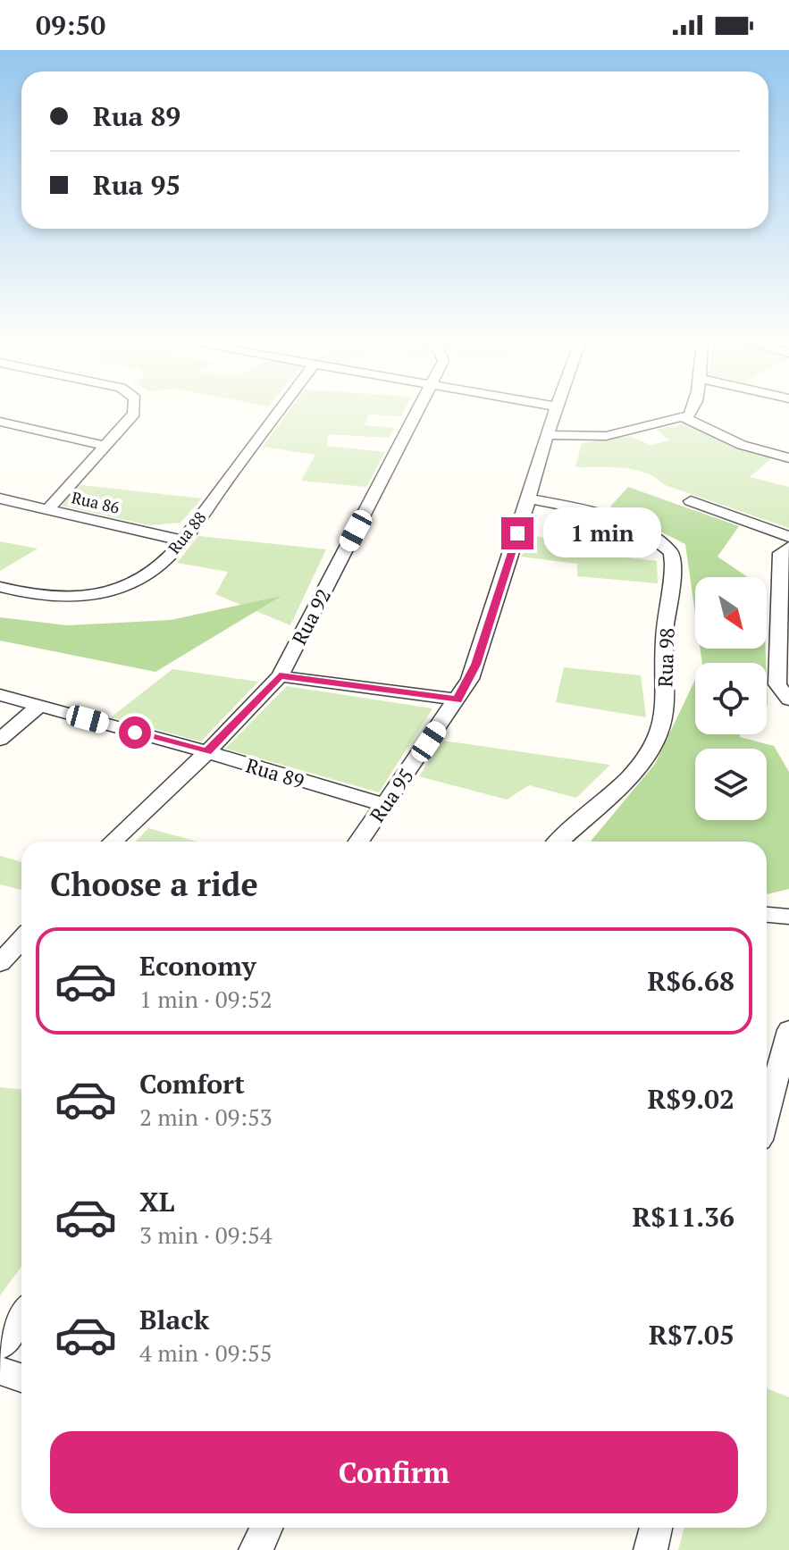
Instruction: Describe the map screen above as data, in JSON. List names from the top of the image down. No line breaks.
{"streets":{"street":["Rua 86","Rua 88","Rua 92","Rua 98","Rua 89","Rua 95"]},"crossings":[["Rua 86","Rua 88"],["Rua 92","Rua 89"],["Rua 98","Rua 95"],["Rua 89","Rua 95"]],"north":"bottom right","page":{"status":"09:50","banner":["Rua 89","Rua 95"],"bubble":"1 min","heading":"Choose a ride","list":[{"name":"Economy","note":"1 min · 09:52","value":"R$6.68"},{"name":"Comfort","note":"2 min · 09:53","value":"R$9.02"},{"name":"XL","note":"3 min · 09:54","value":"R$11.36"},{"name":"Black","note":"4 min · 09:55","value":"R$7.05"}],"buttons":"Confirm"}}
